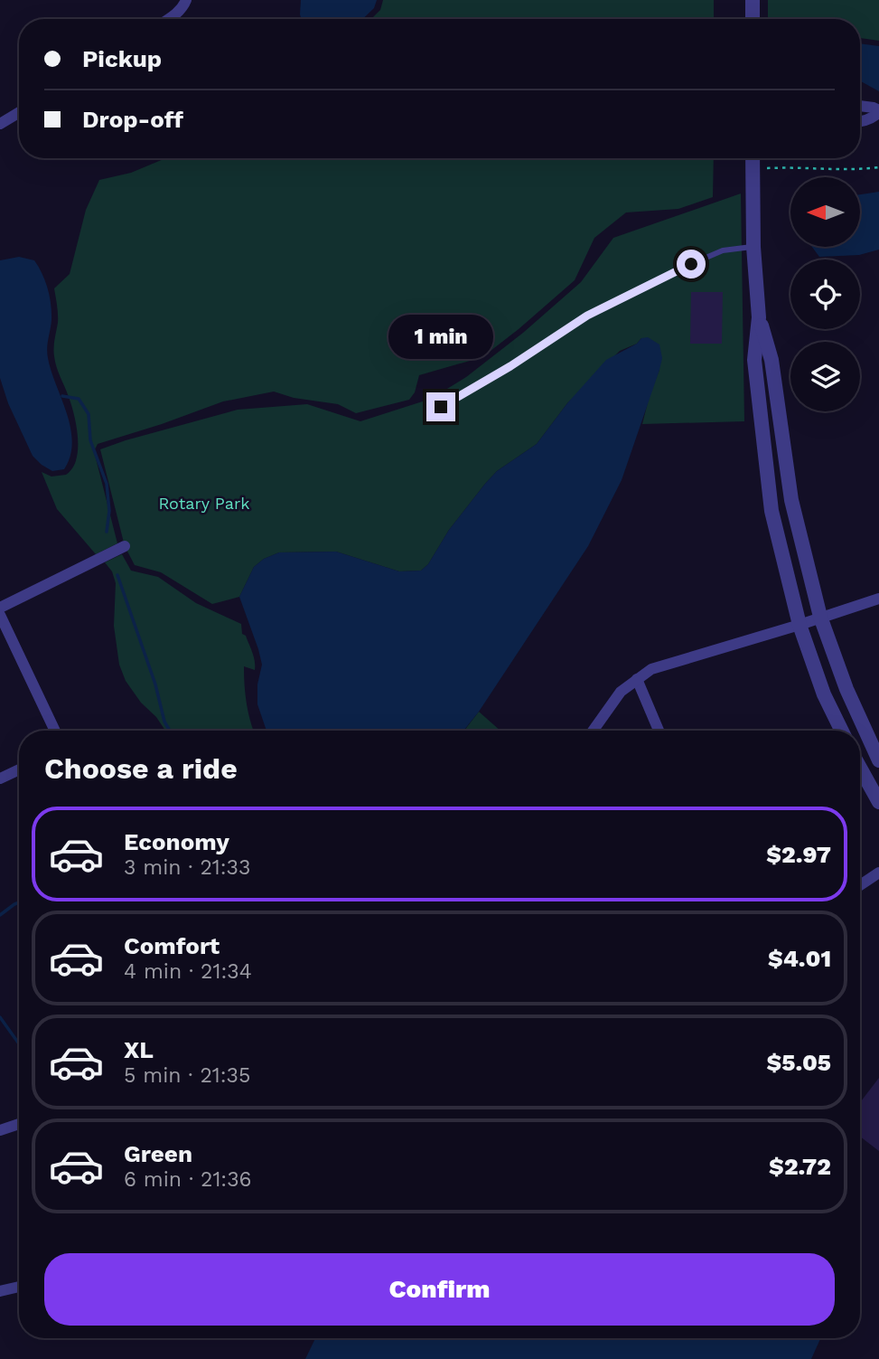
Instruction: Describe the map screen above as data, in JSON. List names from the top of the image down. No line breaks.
{"parks":["Rotary Park"],"north":"left","page":{"banner":["Pickup","Drop-off"],"bubble":"1 min","heading":"Choose a ride","list":[{"name":"Economy","note":"3 min · 21:33","value":"$2.97"},{"name":"Comfort","note":"4 min · 21:34","value":"$4.01"},{"name":"XL","note":"5 min · 21:35","value":"$5.05"},{"name":"Green","note":"6 min · 21:36","value":"$2.72"}],"buttons":"Confirm"}}
